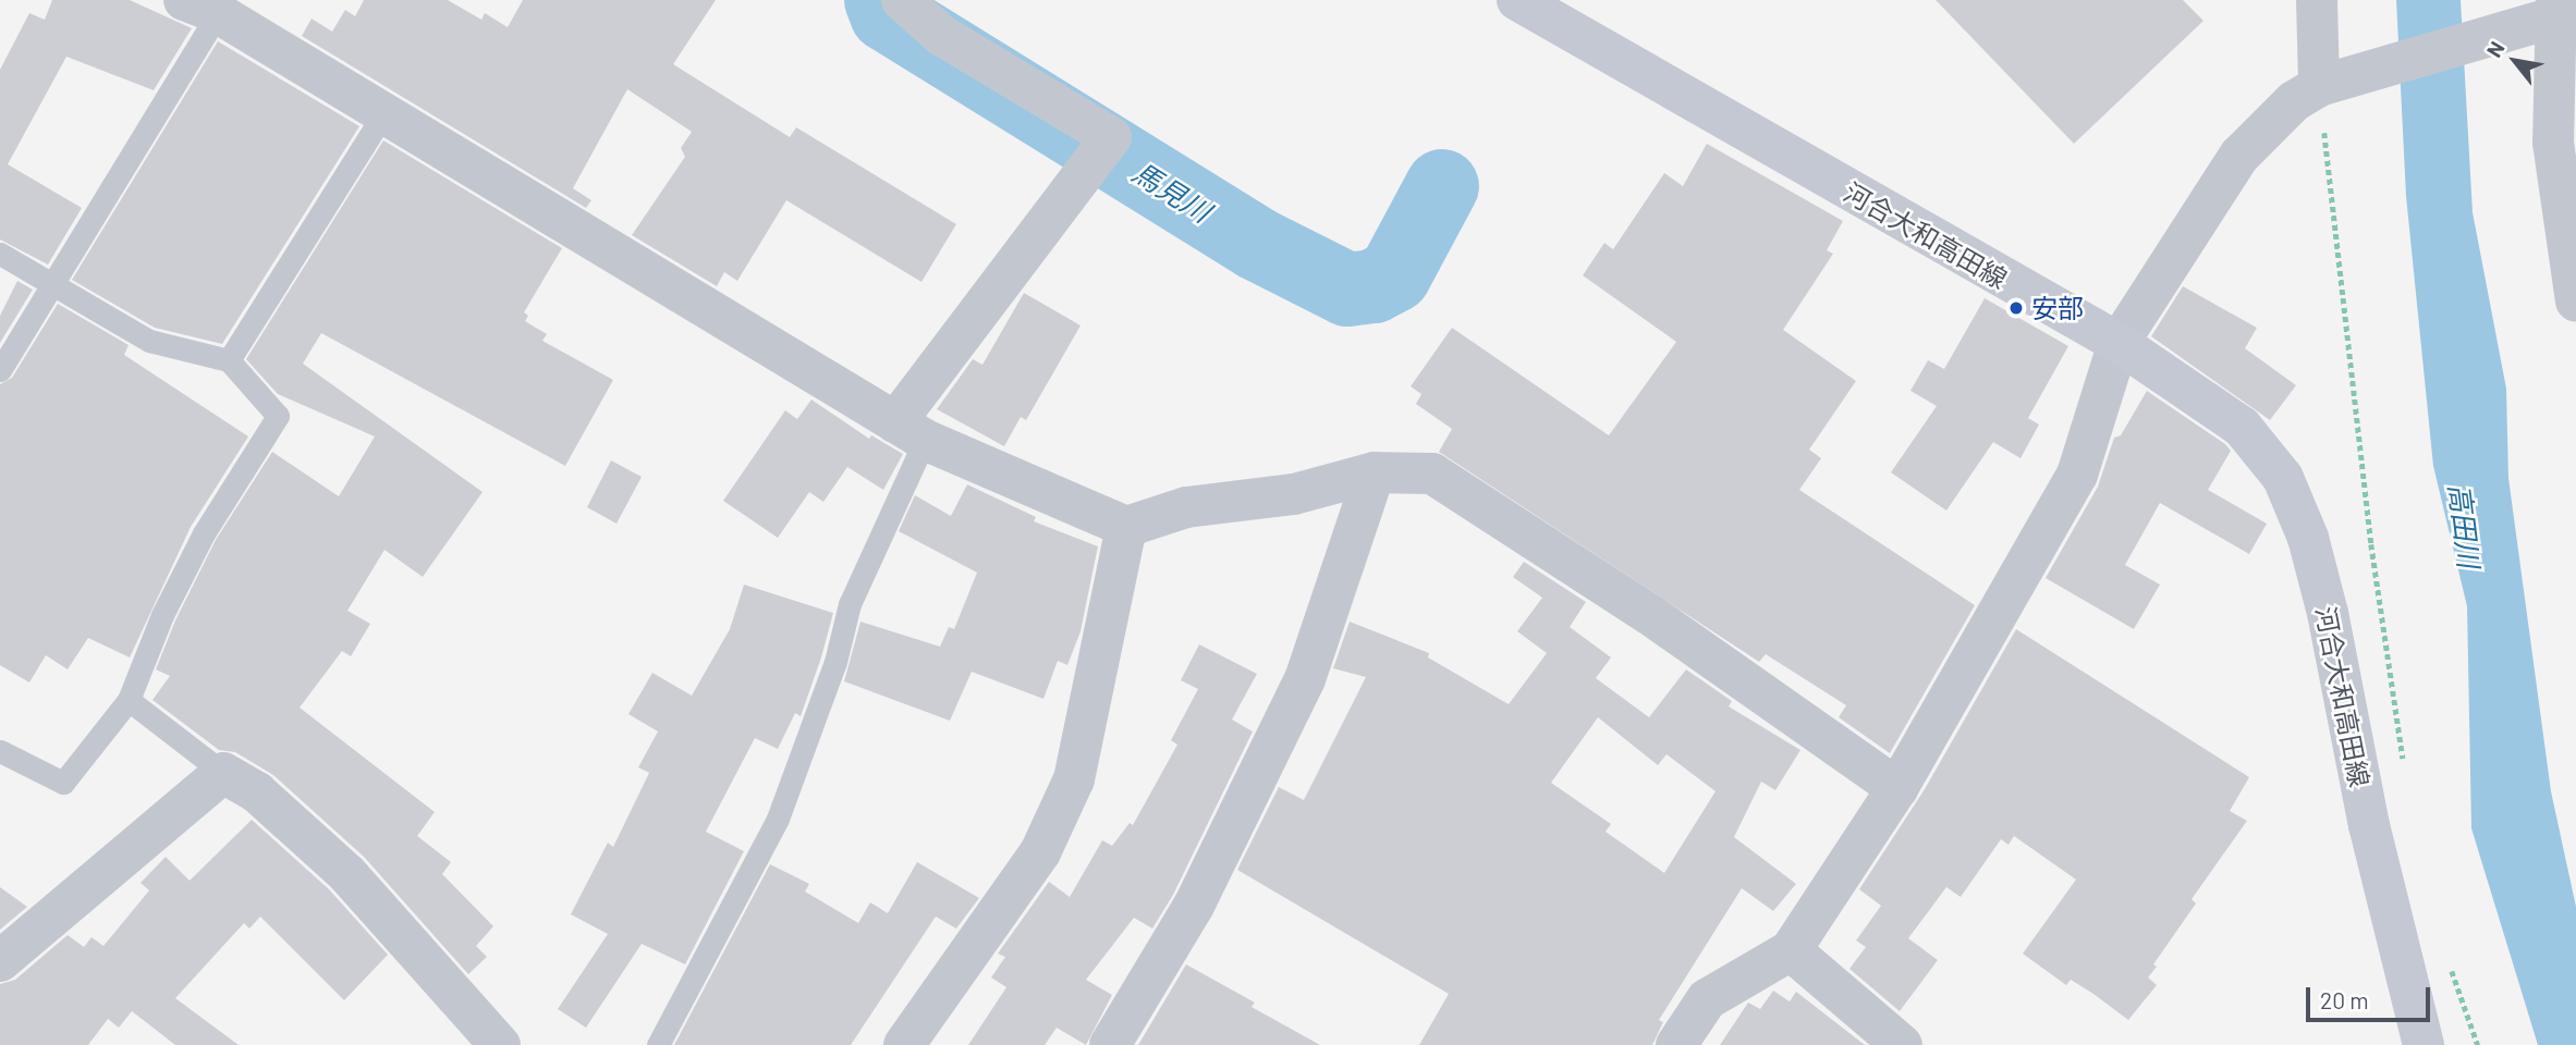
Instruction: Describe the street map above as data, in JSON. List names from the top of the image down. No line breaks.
{"streets":{"main road":["河合大和高田線"]},"water":["馬見川","高田川"],"places":["安部"],"scale_bar":"20 m","north":"top left"}
